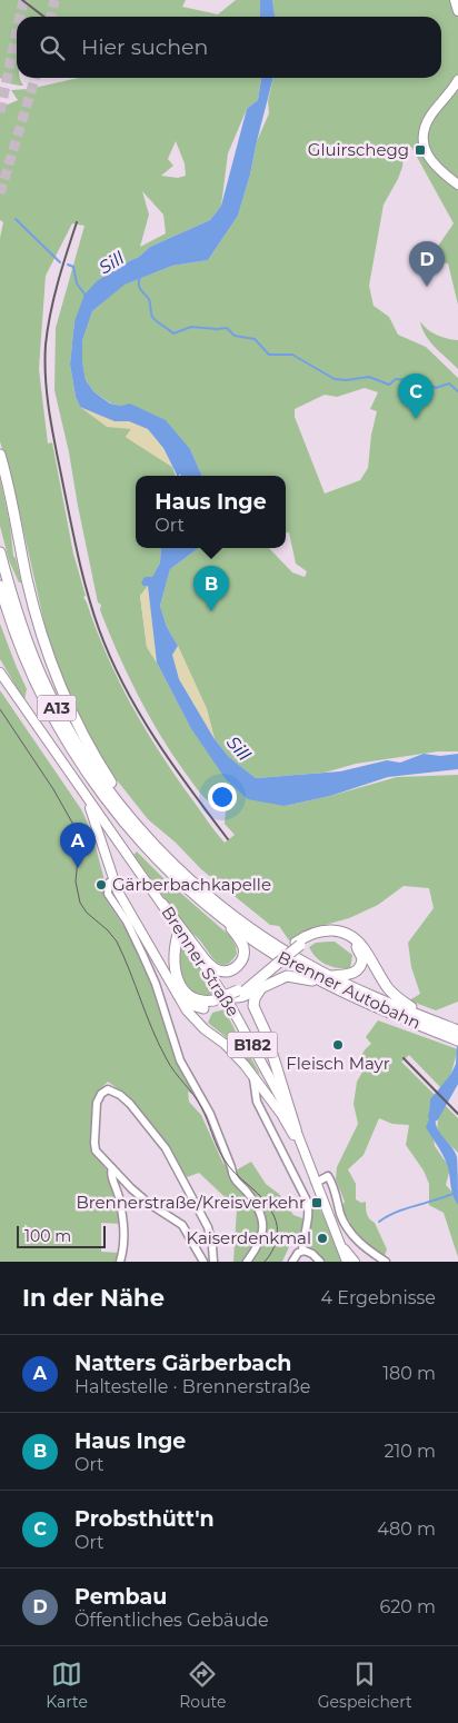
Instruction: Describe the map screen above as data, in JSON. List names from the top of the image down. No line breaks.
{"streets":{"highway":["A13","Brenner Autobahn"],"main road":["Brenner Straße","B182"]},"crossings":[["A13","Brenner Autobahn"],["Brenner Straße","B182"]],"water":["Sill"],"places":{"transit":["Gluirschegg","Brennerstraße/Kreisverkehr"],"other":["Gärberbachkapelle","Fleisch Mayr","Kaiserdenkmal"]},"scale_bar":"100 m","page":{"search":"Hier suchen","pins":["D","C","B","A"],"popup":["Haus Inge","Ort"],"scale":"100 m","heading":["In der Nähe","4 Ergebnisse"],"list":[{"mark":"A","name":"Natters Gärberbach","note":"Haltestelle · Brennerstraße","value":"180 m"},{"mark":"B","name":"Haus Inge","note":"Ort","value":"210 m"},{"mark":"C","name":"Probsthütt'n","note":"Ort","value":"480 m"},{"mark":"D","name":"Pembau","note":"Öffentliches Gebäude","value":"620 m"}],"nav":["Karte","Route","Gespeichert"]}}
